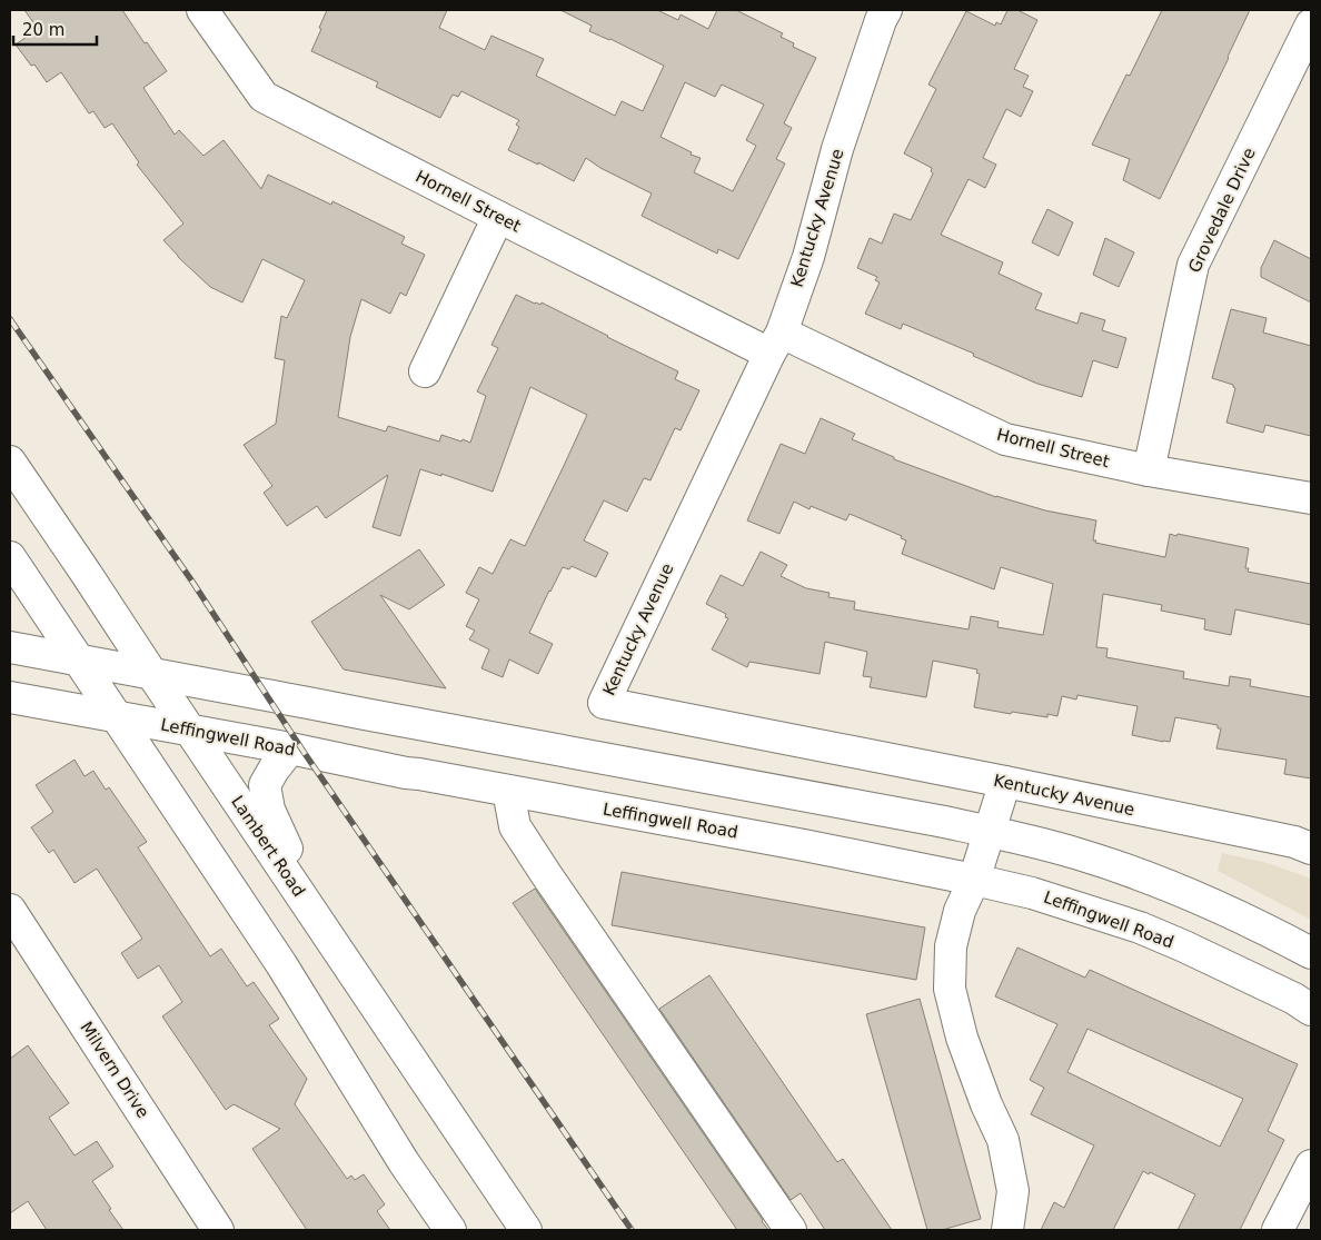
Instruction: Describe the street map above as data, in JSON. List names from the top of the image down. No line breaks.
{"streets":{"main road":["Hornell Street","Grovedale Drive","Kentucky Avenue","Leffingwell Road","Lambert Road","Milvern Drive"]},"crossings":[["Hornell Street","Grovedale Drive"],["Hornell Street","Kentucky Avenue"],["Leffingwell Road","Lambert Road"]],"scale_bar":"20 m"}
